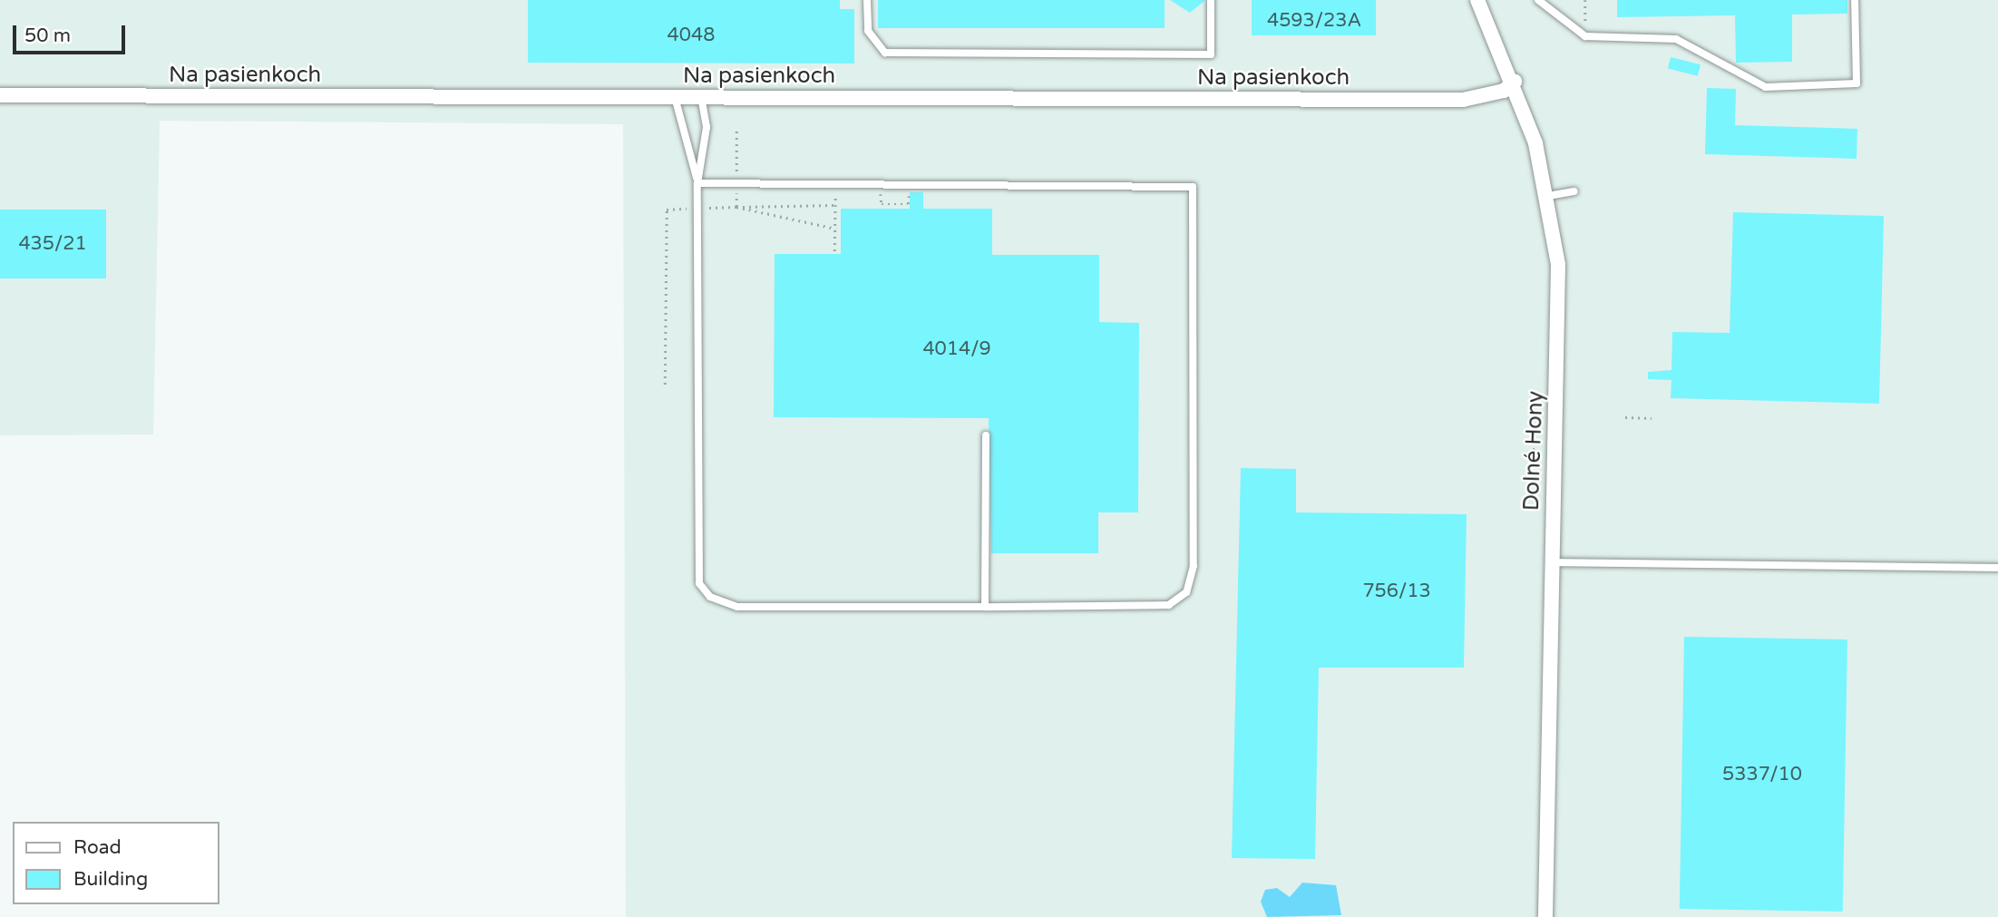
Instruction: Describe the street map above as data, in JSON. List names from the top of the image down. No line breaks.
{"streets":{"street":["Na pasienkoch","Dolné Hony"]},"crossings":[["Na pasienkoch","Dolné Hony"]],"house_numbers":["4593/23A","4048","435/21","4014/9","756/13","5337/10"],"legend":["Road","Building"],"scale_bar":"50 m"}
